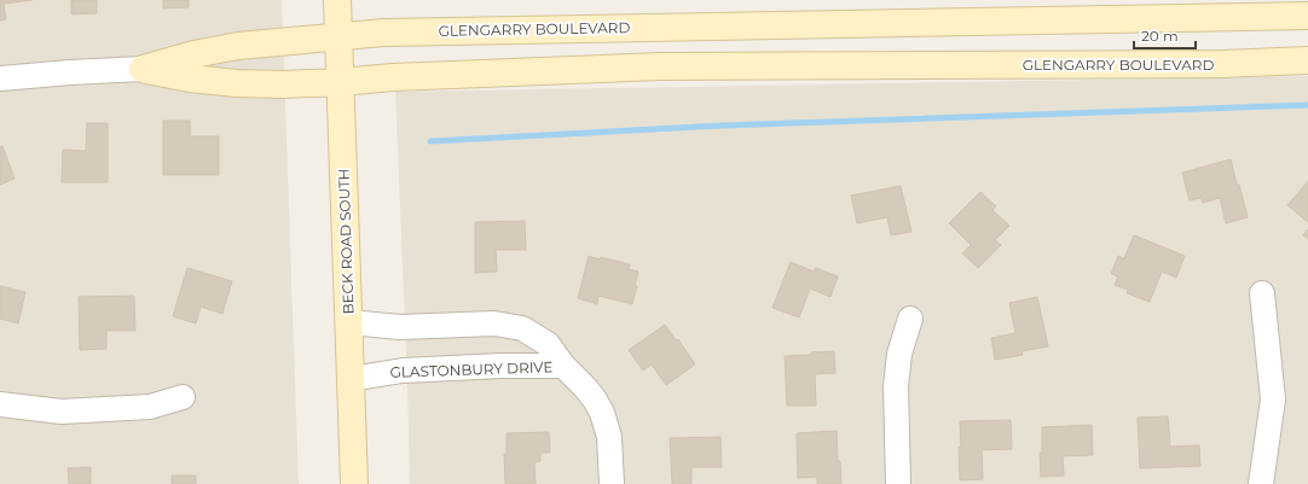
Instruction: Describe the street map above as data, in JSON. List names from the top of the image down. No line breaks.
{"streets":{"street":["GLENGARRY BOULEVARD","BECK ROAD SOUTH","GLASTONBURY DRIVE"]},"crossings":[["GLENGARRY BOULEVARD","BECK ROAD SOUTH"],["BECK ROAD SOUTH","GLASTONBURY DRIVE"]],"scale_bar":"20 m"}
